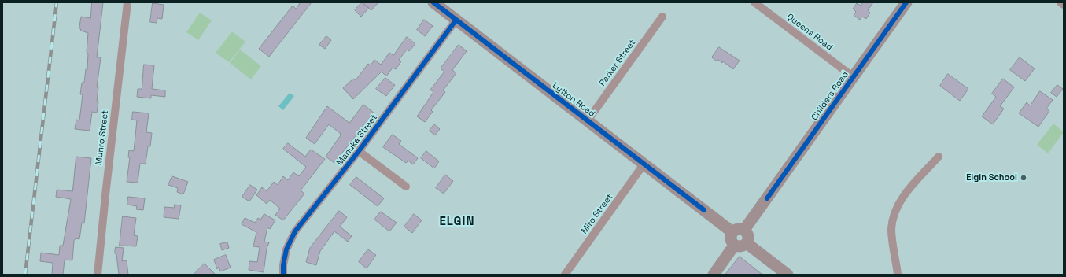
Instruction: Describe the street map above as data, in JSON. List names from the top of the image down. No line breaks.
{"streets":{"main road":["Childers Road","Lytton Road"],"street":["Queens Road","Parker Street","Munro Street","Manuka Street","Miro Street"]},"crossings":[["Queens Road","Childers Road"],["Parker Street","Lytton Road"],["Childers Road","Lytton Road"],["Lytton Road","Manuka Street"],["Lytton Road","Miro Street"]],"districts":["ELGIN"],"places":["Elgin School"]}
